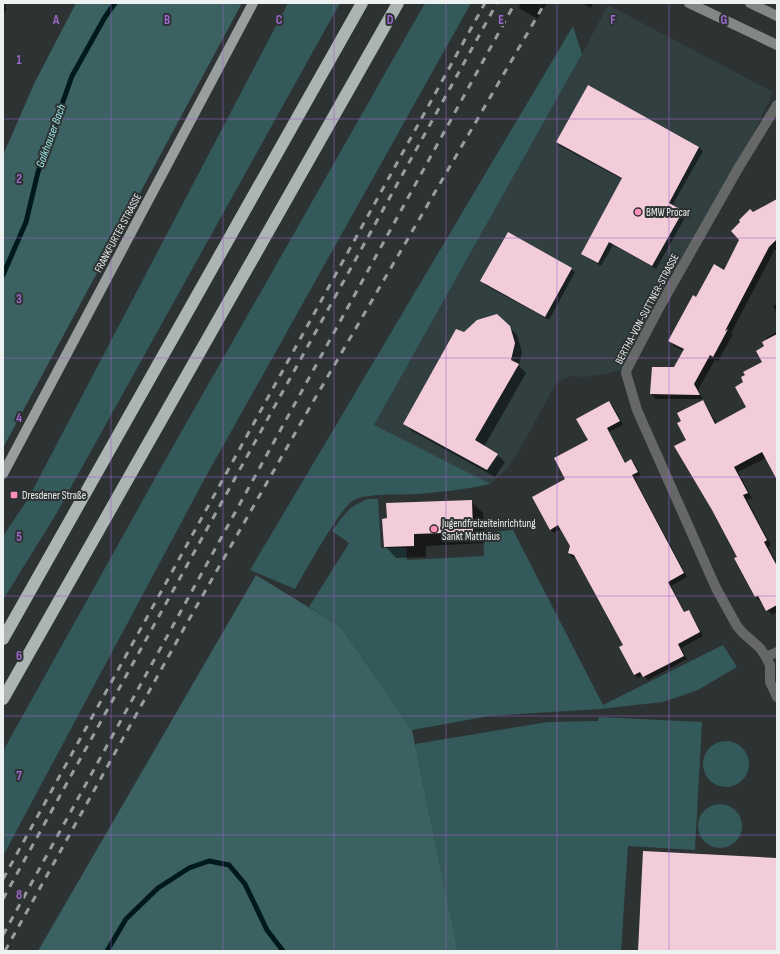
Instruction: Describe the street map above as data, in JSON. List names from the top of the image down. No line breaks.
{"streets":{"main road":["FRANKFURTER STRASSE"],"street":["BERTHA-VON-SUTTNER-STRASSE"]},"water":["Galkhauser Bach"],"places":{"other":["BMW Procar","Jugendfreizeiteinrichtung Sankt Matthäus"],"transit":["Dresdener Straße"]},"grid":{"columns":["A","B","C","D","E","F","G"],"rows":["1","2","3","4","5","6","7","8"]}}
